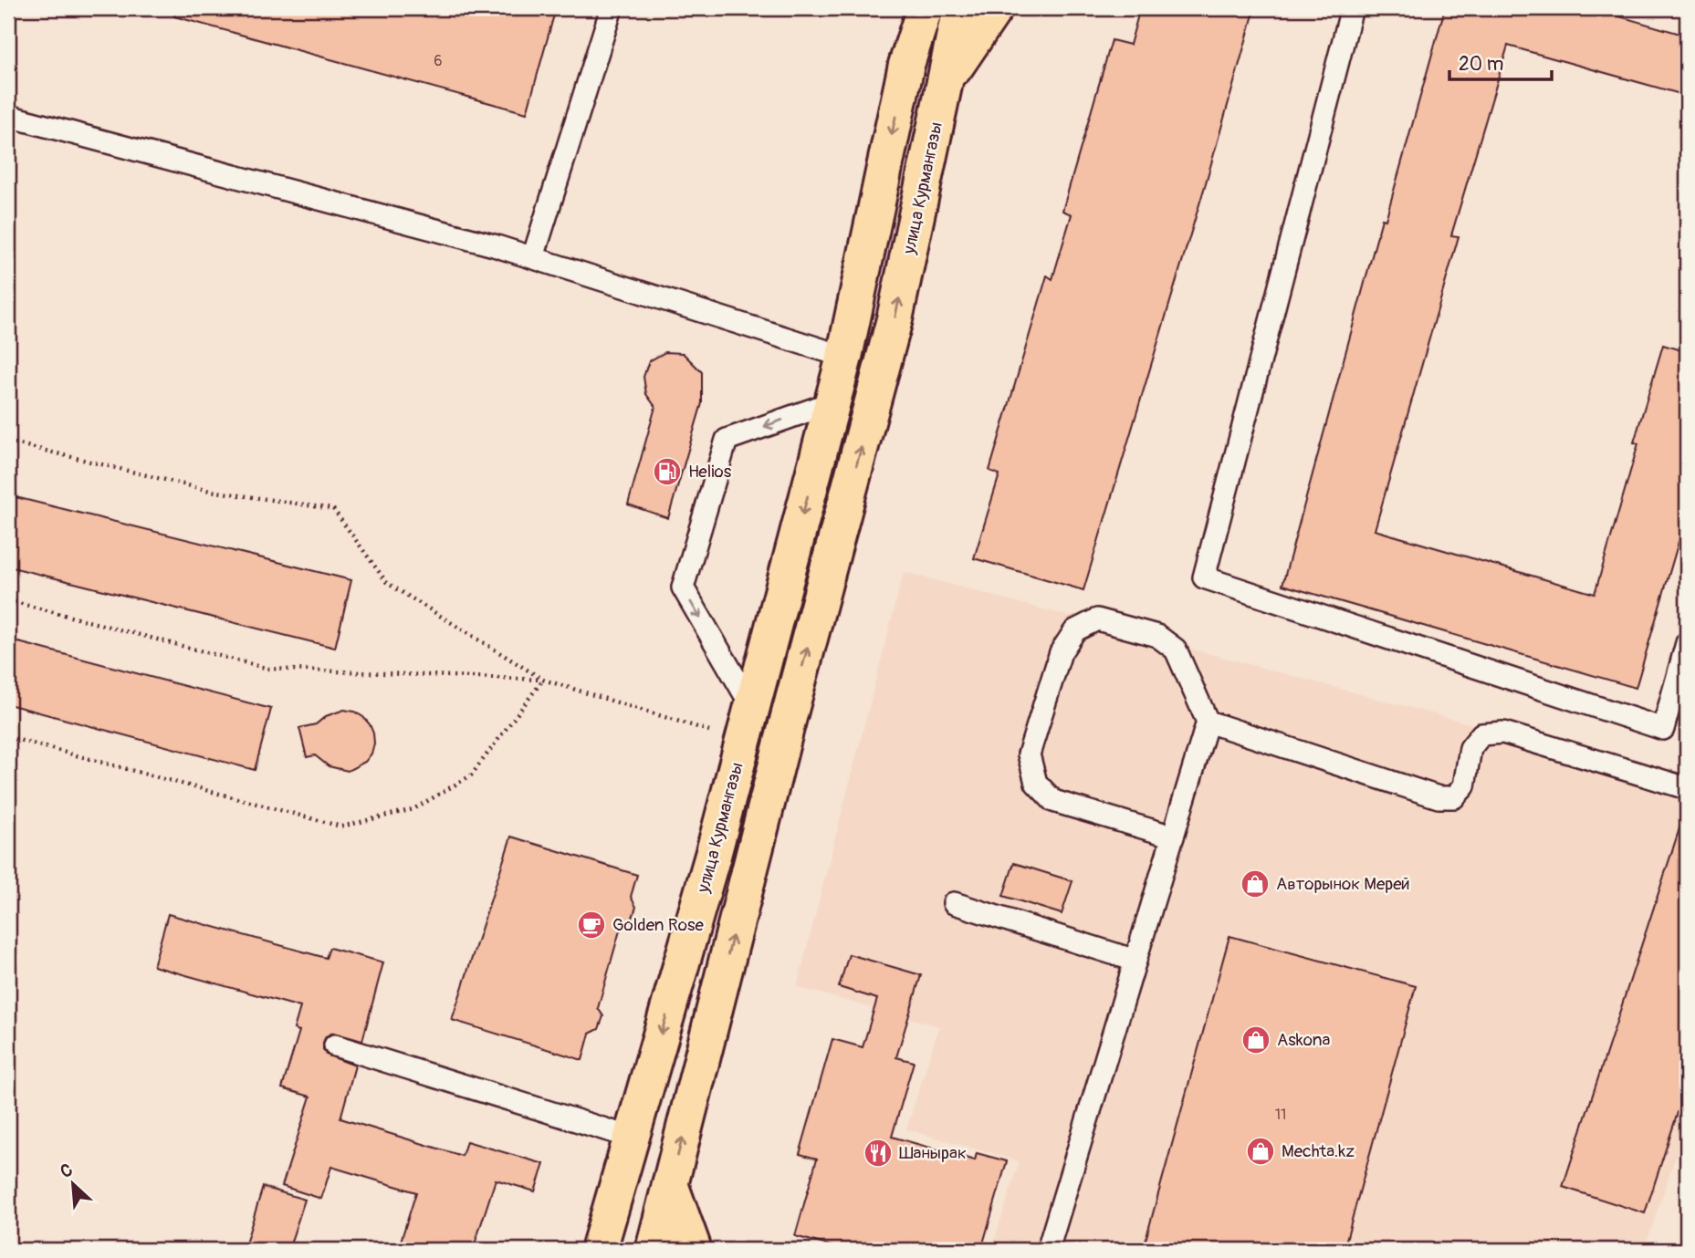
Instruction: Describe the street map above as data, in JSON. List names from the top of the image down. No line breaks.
{"streets":{"main road":["улица Курмангазы"]},"places":{"fuel station":["Helios"],"shop":["Авторынок Мерей","Askona","Mechta.kz"],"cafe":["Golden Rose"],"restaurant":["Шанырак"]},"house_numbers":["6","11"],"scale_bar":"20 m","north":"top left"}
